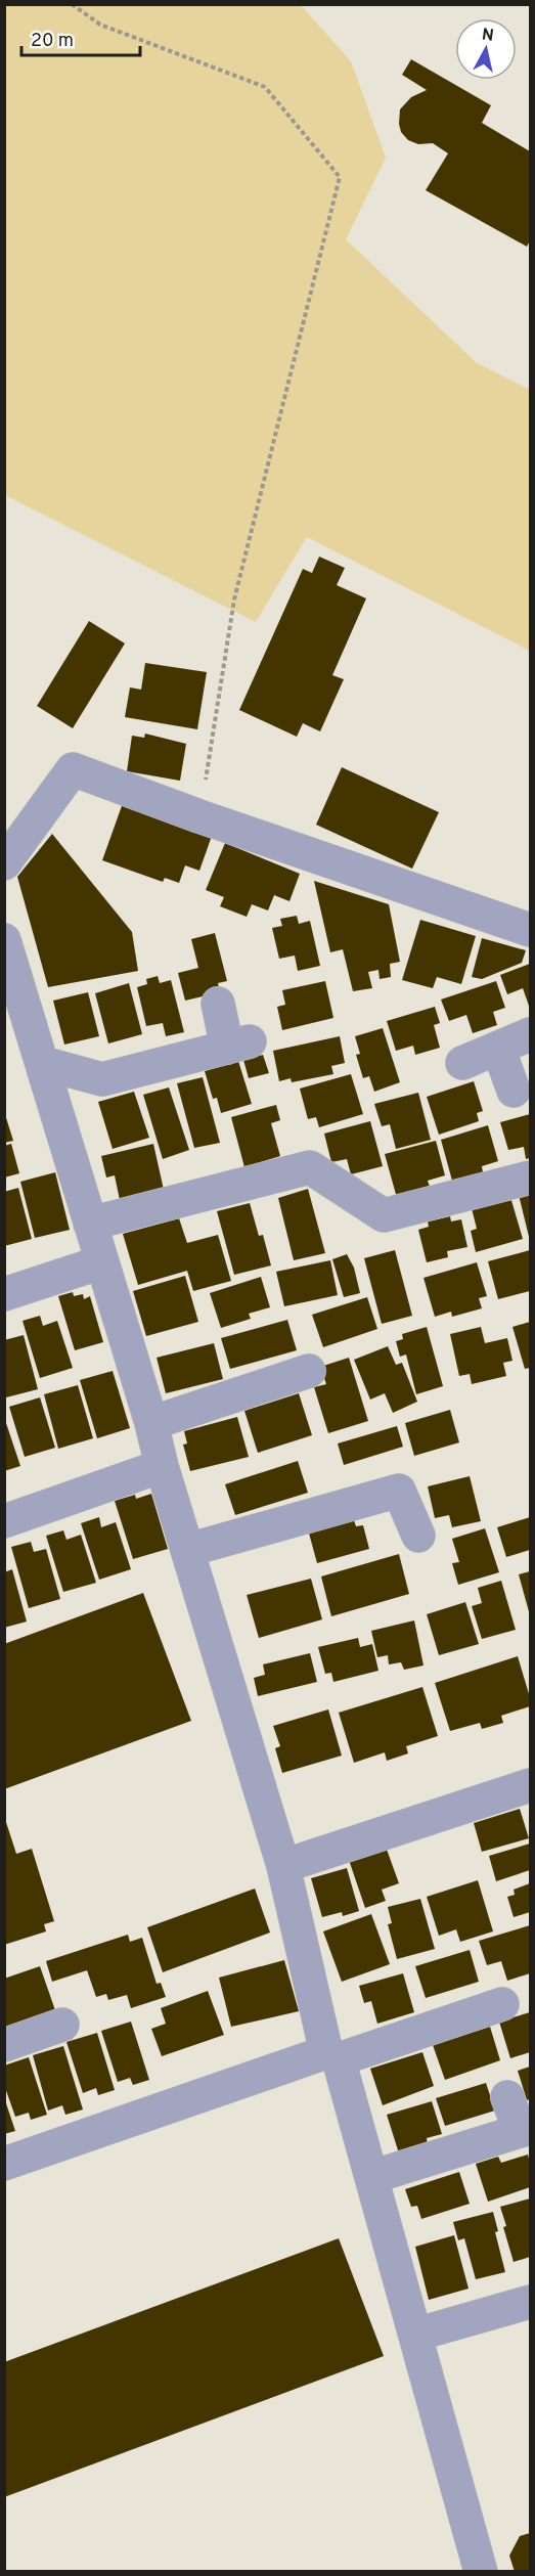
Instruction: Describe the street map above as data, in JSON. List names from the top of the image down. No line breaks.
{"scale_bar":"20 m","north":"top"}
